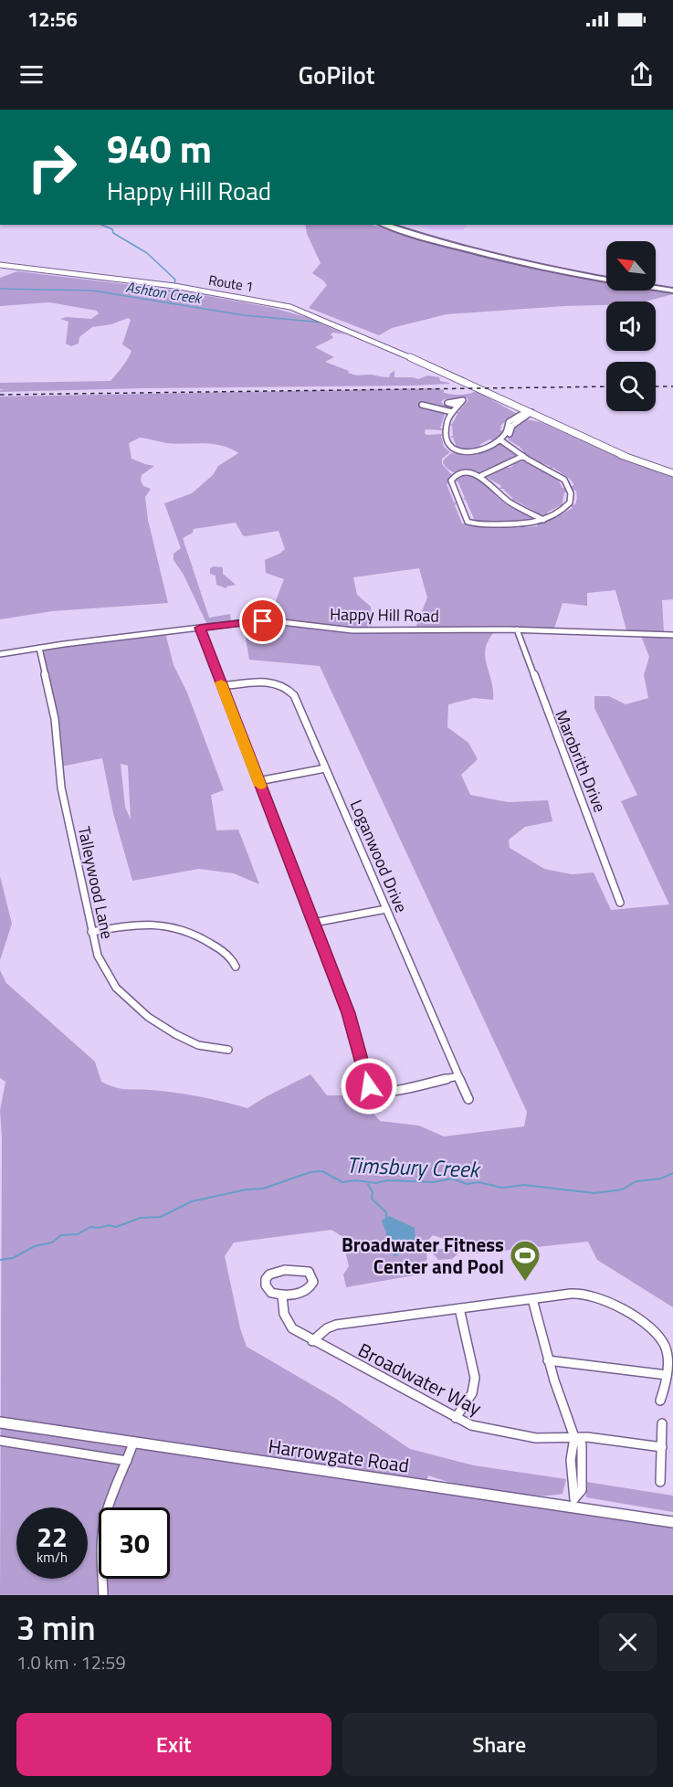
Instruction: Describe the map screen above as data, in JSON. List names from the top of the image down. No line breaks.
{"streets":{"main road":["Route 1","Harrowgate Road"],"street":["Happy Hill Road","Marobrith Drive","Loganwood Drive","Talleywood Lane","Broadwater Way"]},"crossings":[["Happy Hill Road","Marobrith Drive"],["Happy Hill Road","Talleywood Lane"]],"water":["Ashton Creek","Timsbury Creek"],"places":{"sports":["Broadwater Fitness Center and Pool"]},"north":"top left","page":{"status":"12:56","header":"GoPilot","turn":["940 m","Happy Hill Road"],"speed":"22 km/h","limit":"30","heading":["3 min","1.0 km · 12:59"],"buttons":["Exit","Share"]}}
